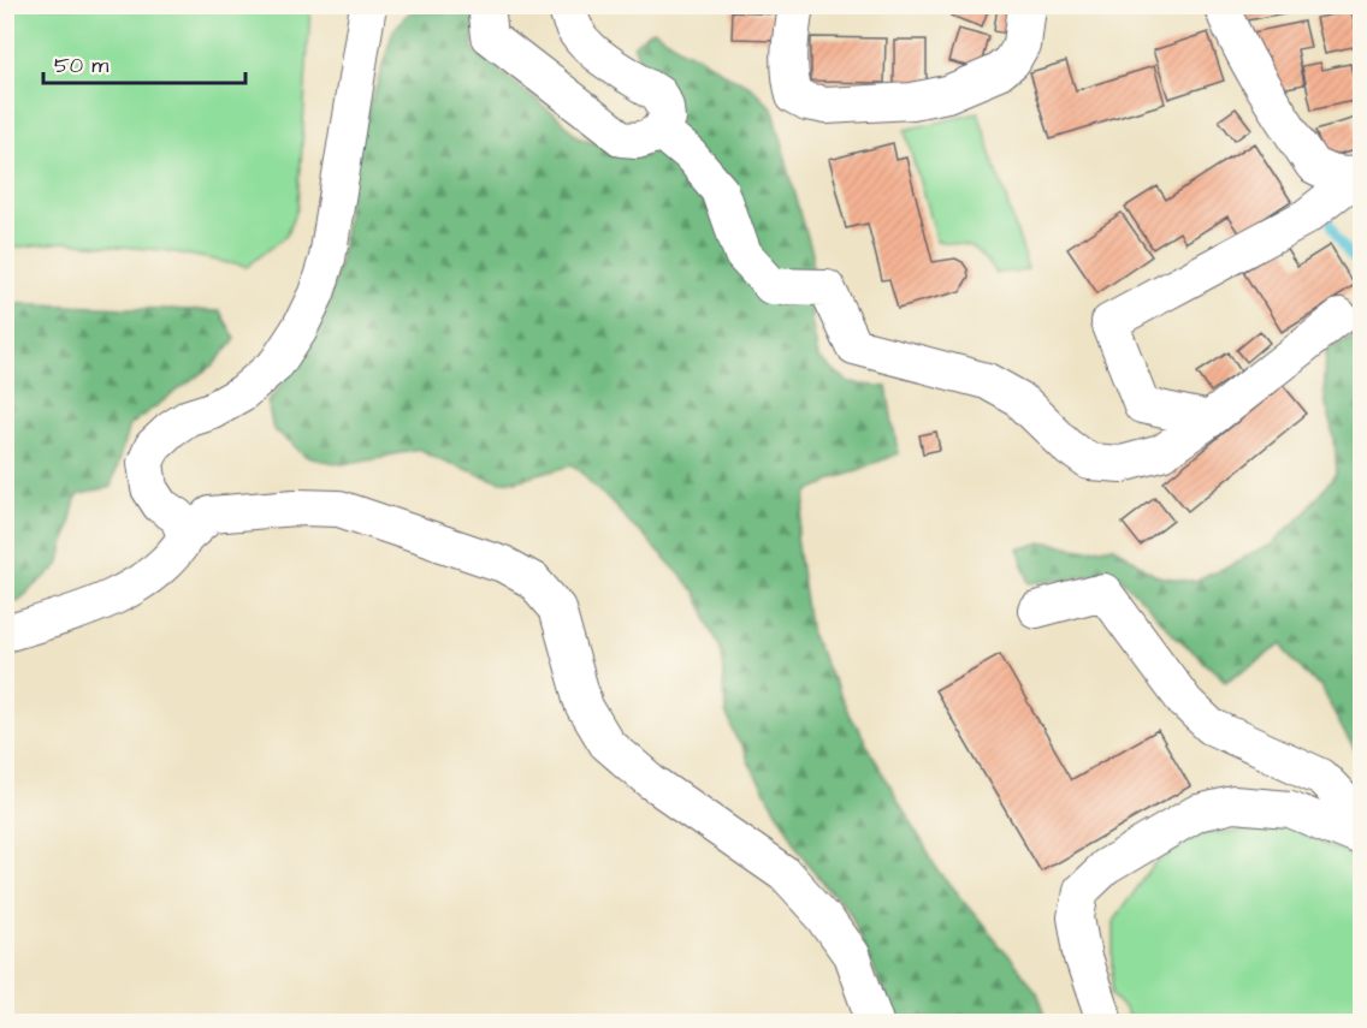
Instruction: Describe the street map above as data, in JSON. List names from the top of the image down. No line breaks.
{"scale_bar":"50 m"}
